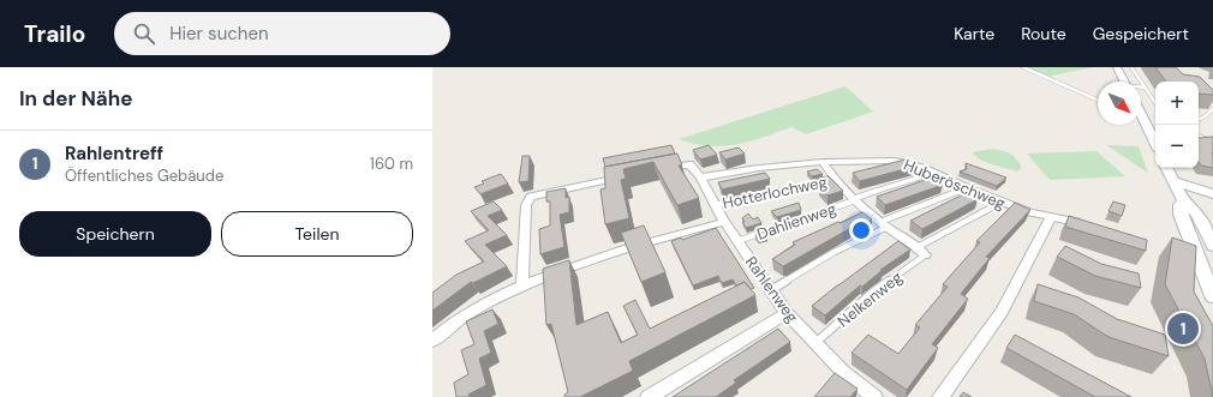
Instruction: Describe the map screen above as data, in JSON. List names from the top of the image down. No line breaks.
{"streets":{"street":["Huberöschweg","Hotterlochweg","Rahlenweg"],"lane":["Dahlienweg","Nelkenweg"]},"crossings":[["Huberöschweg","Hotterlochweg"],["Huberöschweg","Dahlienweg"],["Huberöschweg","Rahlenweg"],["Huberöschweg","Nelkenweg"],["Hotterlochweg","Dahlienweg"],["Hotterlochweg","Rahlenweg"],["Hotterlochweg","Nelkenweg"],["Dahlienweg","Rahlenweg"],["Rahlenweg","Nelkenweg"]],"north":"bottom right","page":{"header":"Trailo","search":"Hier suchen","nav":["Karte","Route","Gespeichert"],"heading":"In der Nähe","map_buttons":["+","−"],"list":[{"mark":"1","name":"Rahlentreff","note":"Öffentliches Gebäude","value":"160 m"}],"buttons":["Speichern","Teilen"],"pins":"1"}}
